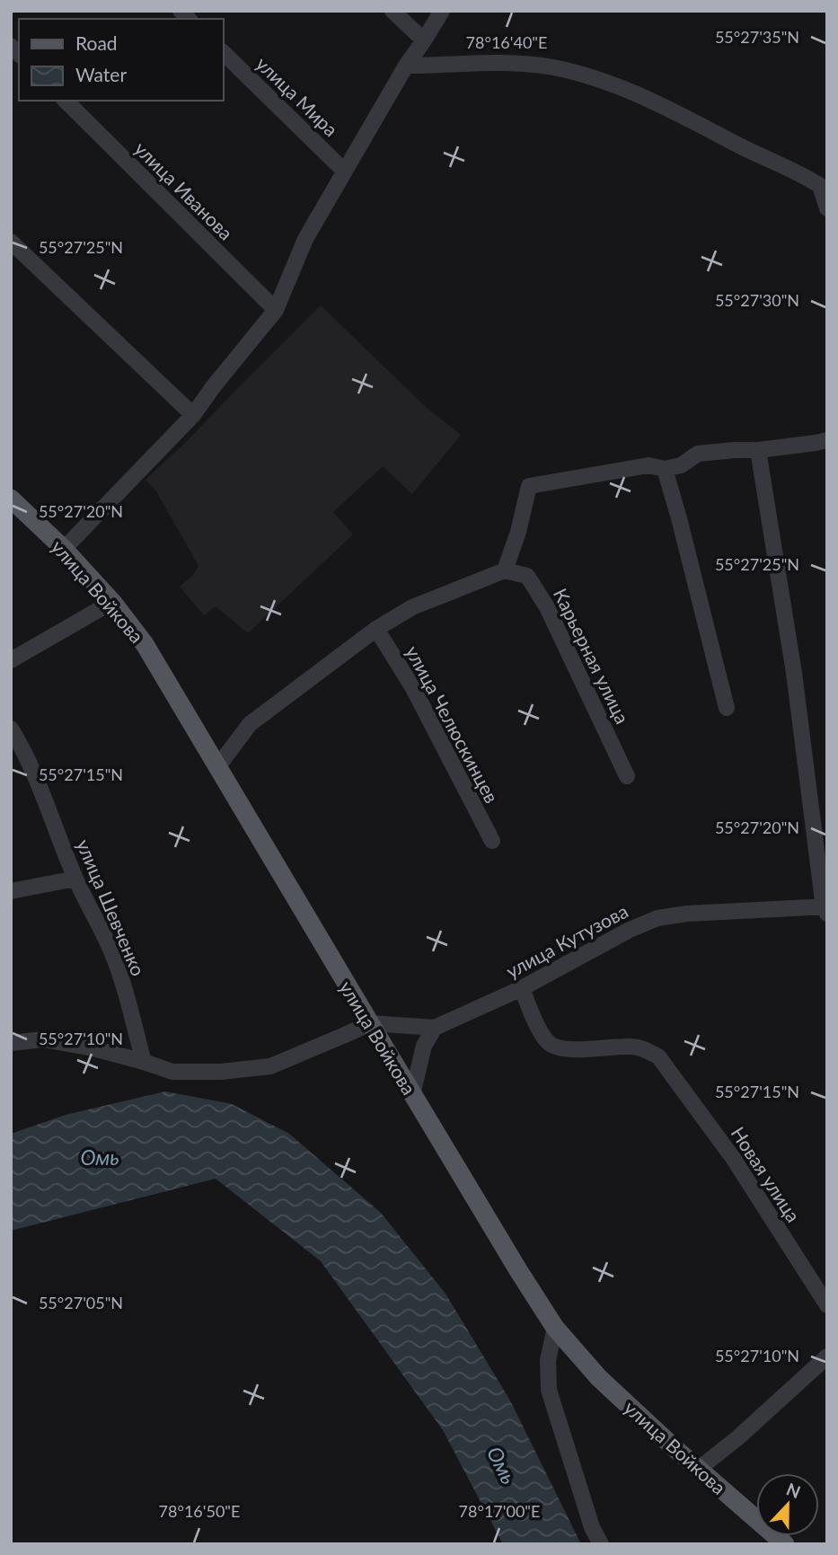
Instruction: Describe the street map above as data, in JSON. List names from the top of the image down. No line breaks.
{"streets":{"main road":["улица Войкова"],"street":["улица Мира","улица Иванова","Карьерная улица","улица Челюскинцев","улица Шевченко","улица Кутузова","Новая улица"]},"crossings":[["улица Войкова","улица Кутузова"],["улица Кутузова","Новая улица"]],"water":["Омь"],"legend":["Road","Water"],"north":"top","coordinates":["55°27'35\"N","78°16'40\"E","55°27'25\"N","55°27'30\"N","55°27'20\"N","55°27'15\"N","55°27'10\"N","55°27'05\"N","78°16'50\"E","78°17'00\"E"]}
